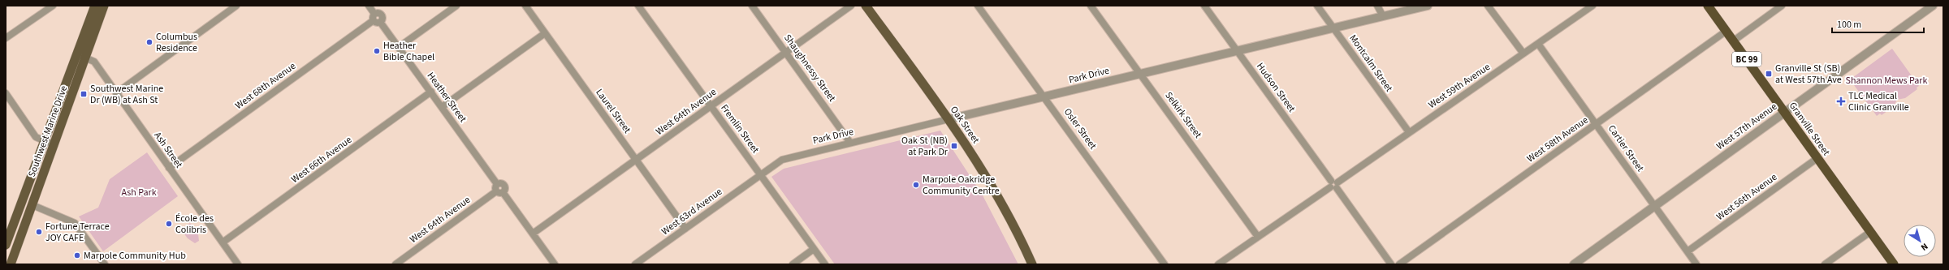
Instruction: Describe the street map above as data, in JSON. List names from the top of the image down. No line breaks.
{"streets":{"highway":["BC 99","Granville Street"],"main road":["Oak Street","Southwest Marine Drive"],"street":["Montcalm Street","Shaughnessy Street","Park Drive","West 68th Avenue","West 59th Avenue","Hudson Street","Heather Street","Laurel Street","West 64th Avenue","Selkirk Street","West 57th Avenue","Fremlin Street","Osler Street","West 58th Avenue","Cartier Street","Ash Street","West 66th Avenue","West 56th Avenue","West 63rd Avenue"]},"crossings":[["Montcalm Street","Park Drive"],["Montcalm Street","West 59th Avenue"],["Shaughnessy Street","Park Drive"],["Shaughnessy Street","West 64th Avenue"],["Park Drive","Hudson Street"],["Park Drive","Selkirk Street"],["Park Drive","Oak Street"],["Park Drive","Fremlin Street"],["Park Drive","Osler Street"],["Park Drive","West 63rd Avenue"],["West 68th Avenue","Heather Street"],["West 68th Avenue","Ash Street"],["West 59th Avenue","Hudson Street"],["West 59th Avenue","Selkirk Street"],["West 59th Avenue","Cartier Street"],["Heather Street","West 64th Avenue"],["Heather Street","West 66th Avenue"],["Laurel Street","West 64th Avenue"],["Laurel Street","West 63rd Avenue"],["West 64th Avenue","Fremlin Street"],["West 57th Avenue","Granville Street"],["West 57th Avenue","Cartier Street"],["Fremlin Street","West 63rd Avenue"],["Granville Street","West 58th Avenue"],["Granville Street","West 56th Avenue"],["Southwest Marine Drive","Ash Street"],["West 58th Avenue","Cartier Street"],["Cartier Street","West 56th Avenue"],["Ash Street","West 66th Avenue"]],"parks":["Shannon Mews Park","Ash Park"],"places":{"other":["Columbus Residence","Heather Bible Chapel","Marpole Oakridge Community Centre","École des Colibris","Fortune Terrace JOY CAFE","Marpole Community Hub"],"transit":["Granville St (SB) at West 57th Ave","Southwest Marine Dr (WB) at Ash St","Oak St (NB) at Park Dr"],"health":["TLC Medical Clinic Granville"]},"scale_bar":"100 m","north":"bottom right"}
